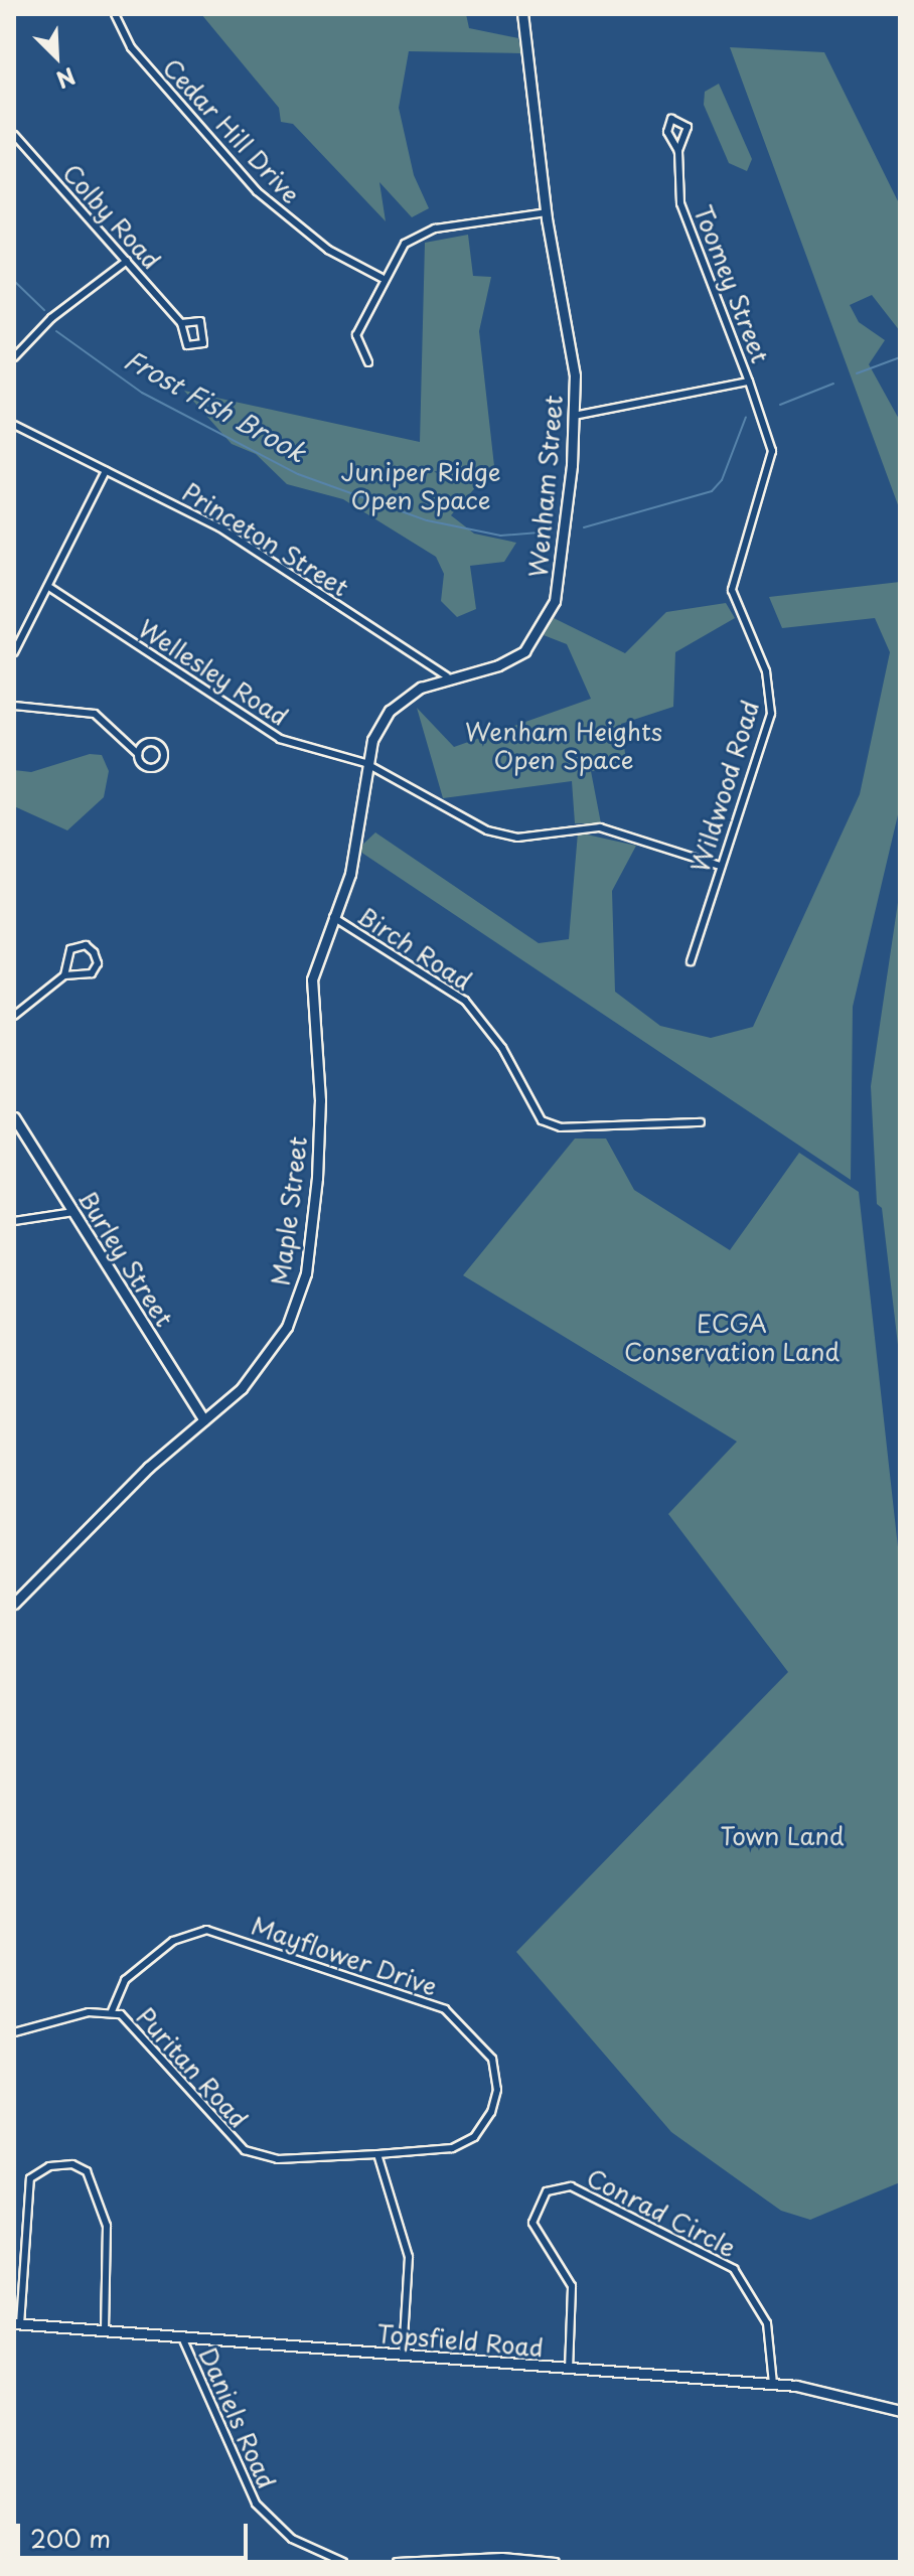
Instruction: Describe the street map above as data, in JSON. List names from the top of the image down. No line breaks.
{"streets":{"main road":["Wenham Street","Maple Street","Burley Street","Topsfield Road"],"street":["Cedar Hill Drive","Colby Road","Toomey Street","Princeton Street","Wellesley Road","Wildwood Road","Birch Road","Mayflower Drive","Puritan Road","Conrad Circle","Daniels Road"]},"crossings":[["Toomey Street","Wildwood Road"],["Wenham Street","Princeton Street"],["Wenham Street","Wellesley Road"],["Wenham Street","Maple Street"],["Wellesley Road","Wildwood Road"],["Birch Road","Maple Street"],["Maple Street","Burley Street"],["Mayflower Drive","Puritan Road"],["Conrad Circle","Topsfield Road"],["Topsfield Road","Daniels Road"]],"water":["Frost Fish Brook"],"parks":["Juniper Ridge Open Space","Wenham Heights Open Space","ECGA Conservation Land","Town Land"],"scale_bar":"200 m","north":"bottom right"}
